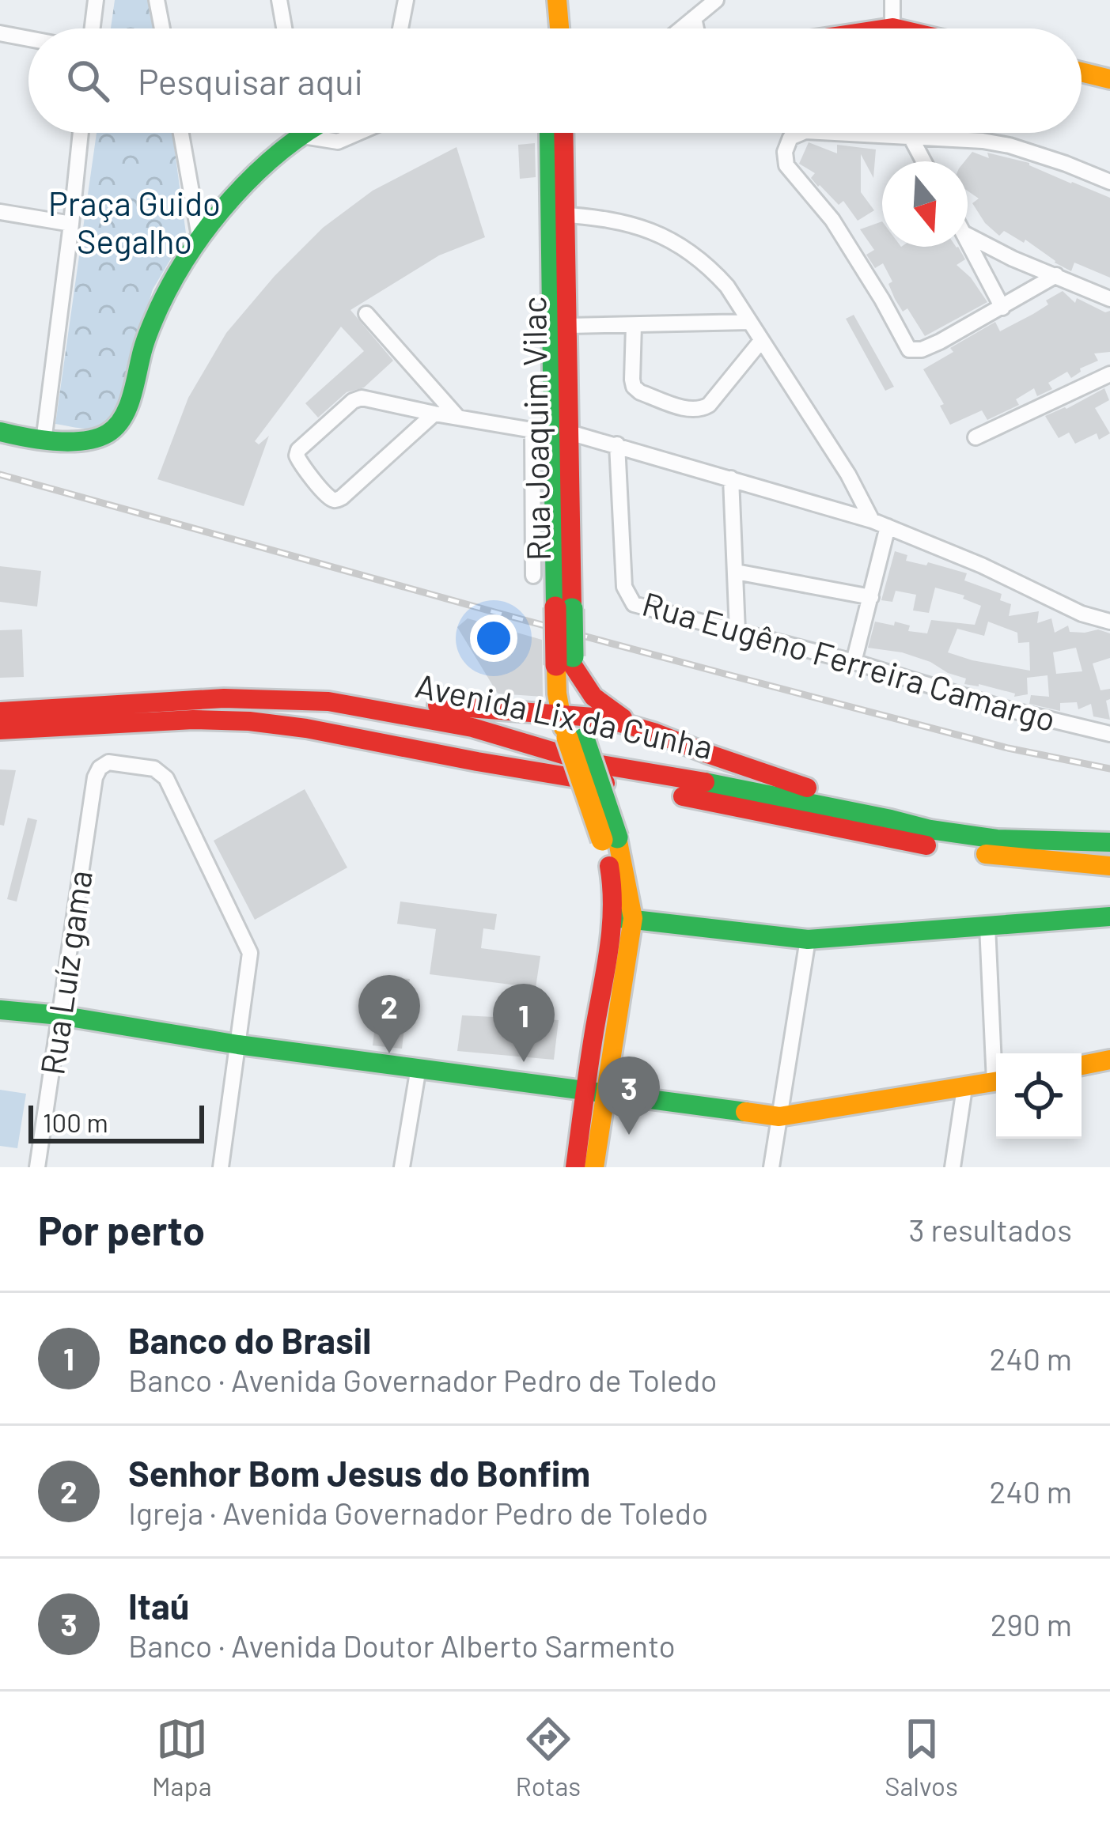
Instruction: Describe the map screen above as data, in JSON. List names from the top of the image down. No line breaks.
{"streets":{"main road":["Rua Joaquim Vilac","Avenida Lix da Cunha"],"street":["Rua Eugêno Ferreira Camargo","Rua Luíz gama"]},"parks":["Praça Guido Segalho"],"scale_bar":"100 m","north":"bottom","page":{"search":"Pesquisar aqui","pins":["2","1","3"],"scale":"100 m","heading":["Por perto","3 resultados"],"list":[{"mark":"1","name":"Banco do Brasil","note":"Banco · Avenida Governador Pedro de Toledo","value":"240 m"},{"mark":"2","name":"Senhor Bom Jesus do Bonfim","note":"Igreja · Avenida Governador Pedro de Toledo","value":"240 m"},{"mark":"3","name":"Itaú","note":"Banco · Avenida Doutor Alberto Sarmento","value":"290 m"}],"nav":["Mapa","Rotas","Salvos"]}}
